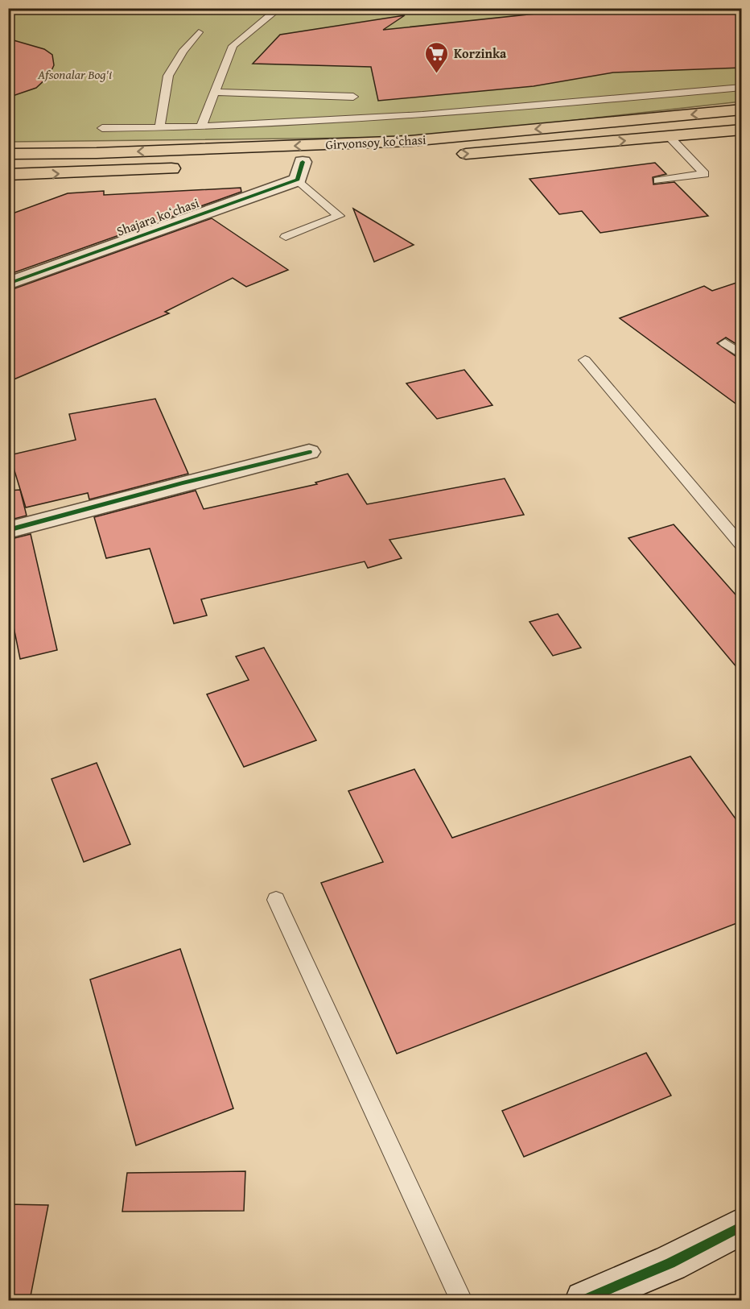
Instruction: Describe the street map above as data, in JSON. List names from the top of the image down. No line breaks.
{"streets":{"main road":["Girvonsoy koʻchasi"],"street":["Shajara koʻchasi"]},"crossings":[["Girvonsoy koʻchasi","Shajara koʻchasi"]],"parks":["Afsonalar Bog'i"],"places":{"supermarket":["Korzinka"]}}
